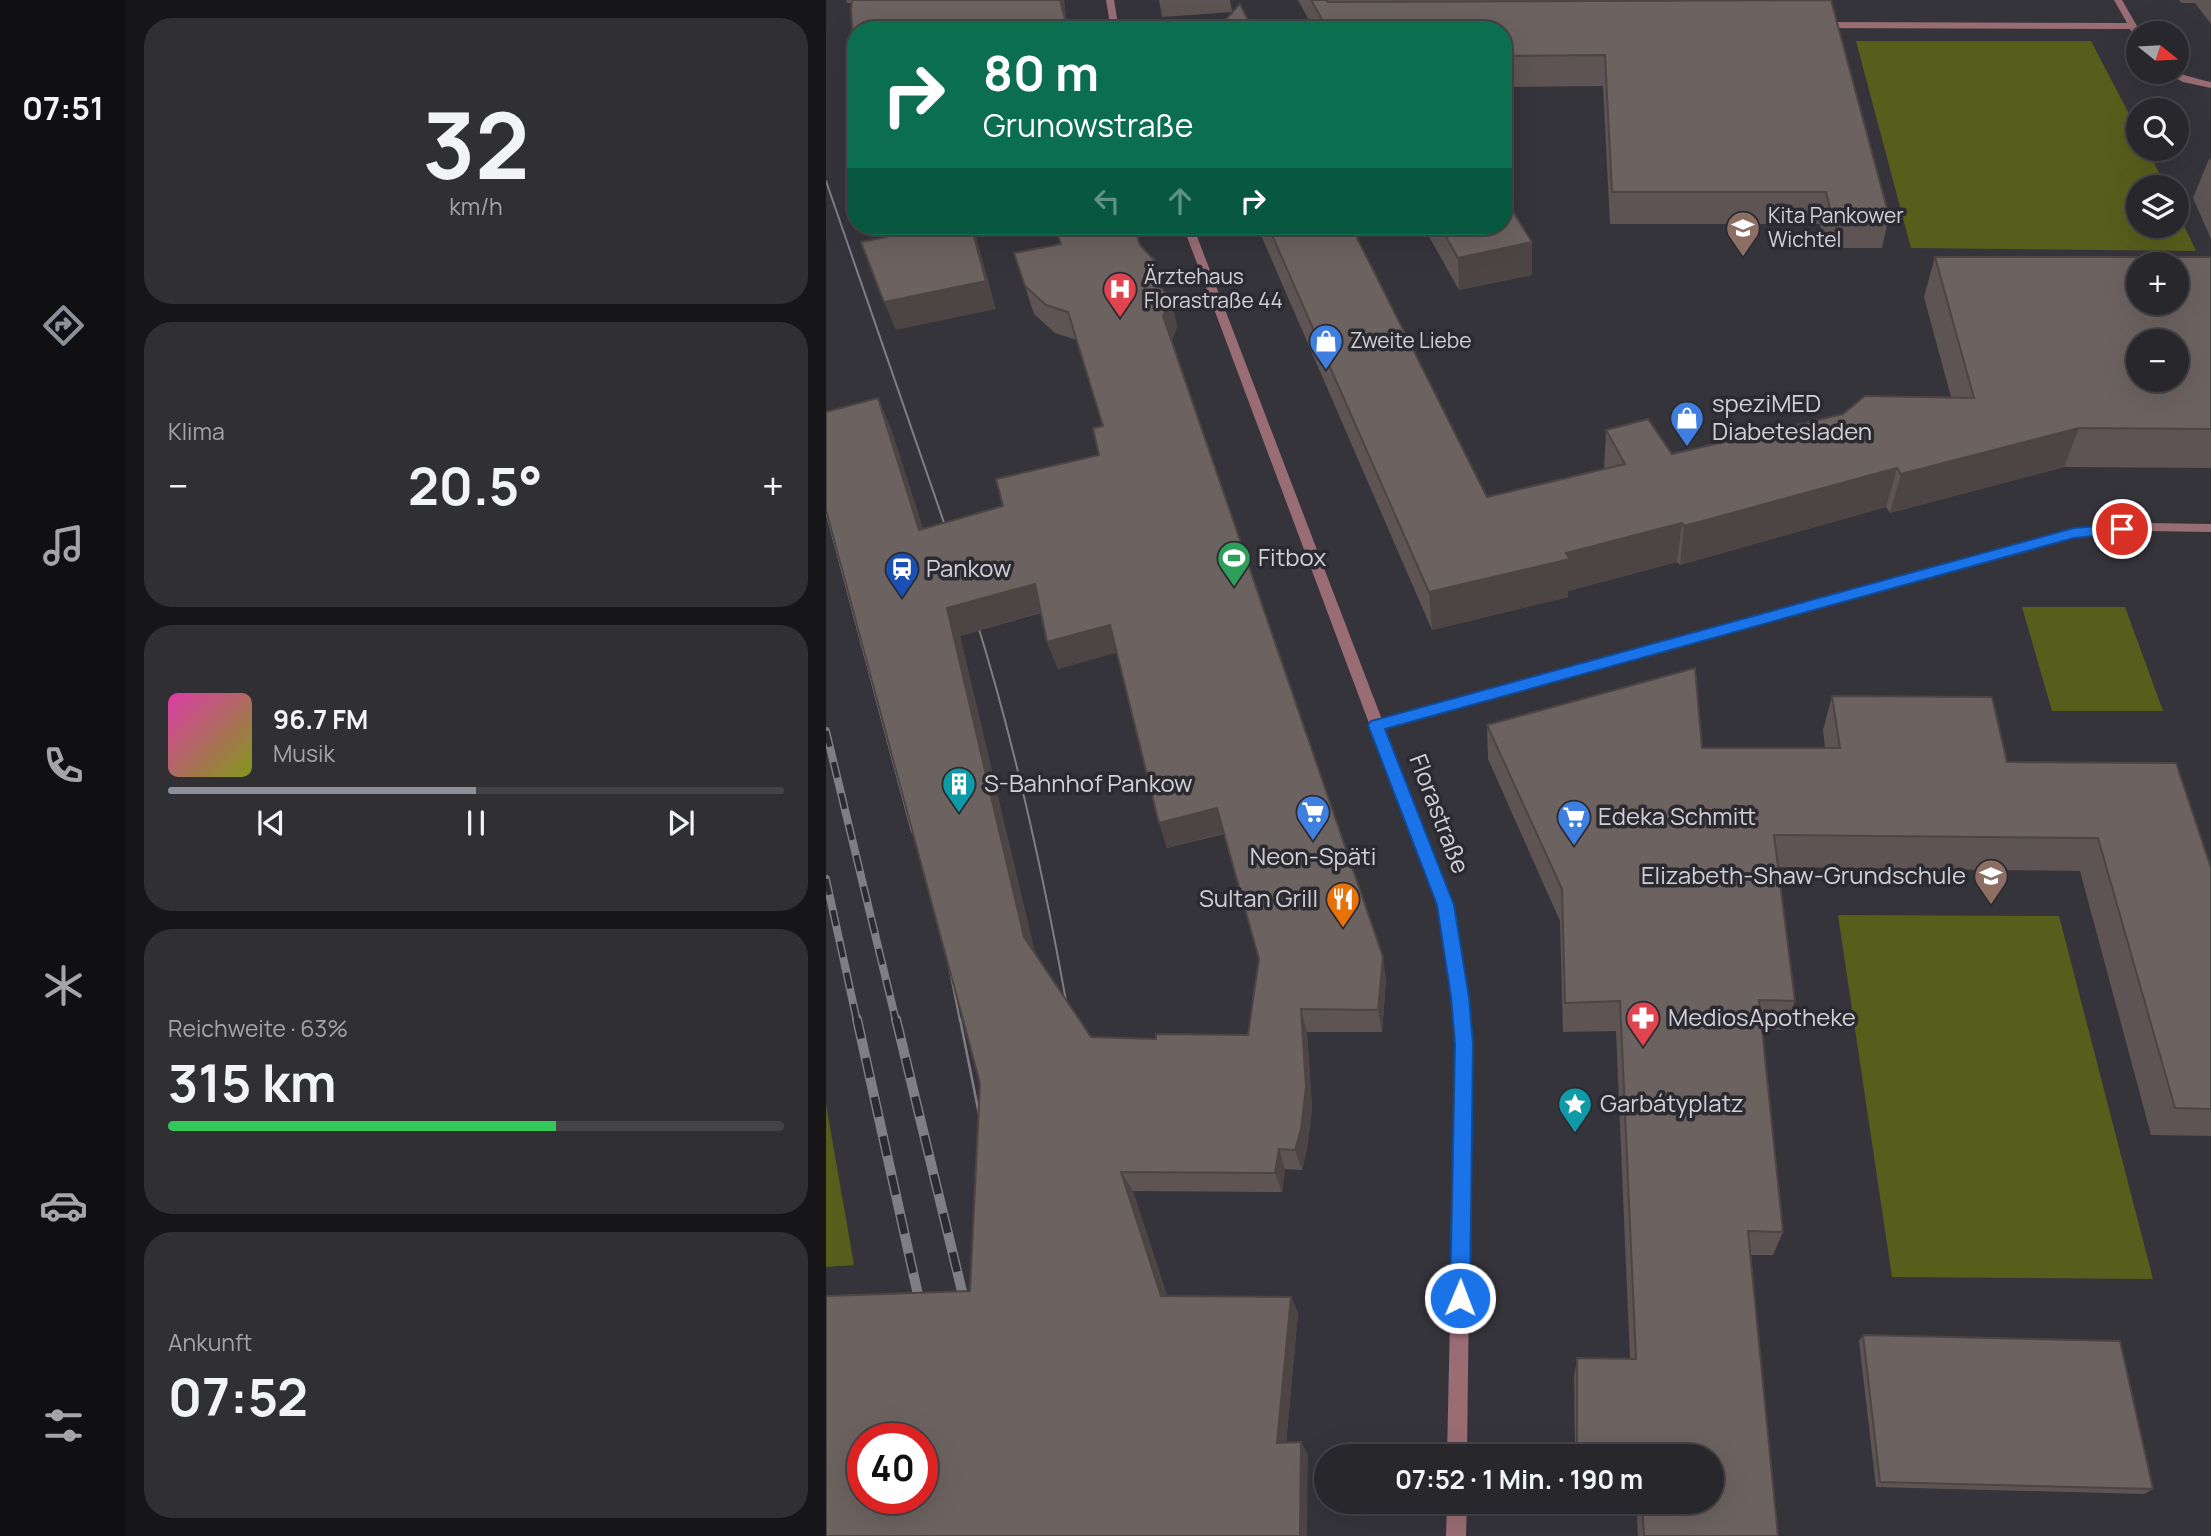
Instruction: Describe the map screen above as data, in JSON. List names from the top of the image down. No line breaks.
{"streets":{"street":["Florastraße"]},"places":{"school or university":["Kita Pankower Wichtel","Elizabeth-Shaw-Grundschule"],"hospital":["Ärztehaus Florastraße 44"],"shop":["Zweite Liebe","speziMED Diabetesladen"],"sports":["Fitbox"],"station":["Pankow"],"building":["S-Bahnhof Pankow"],"supermarket":["Neon-Späti","Edeka Schmitt"],"restaurant":["Sultan Grill"],"pharmacy":["MediosApotheke"],"place":["Garbátyplatz"]},"north":"right","page":{"tabs":"07:51","tile":[["32","km/h"],"Klima",["Reichweite · 63%","315 km"],["Ankunft","07:52"]],"map_buttons":["+","−"],"turn":["80 m","Grunowstraße"],"heat":["−","20.5°","+"],"song":["96.7 FM","Musik"],"limit":"40","trip":"07:52 · 1 Min. · 190 m"}}
